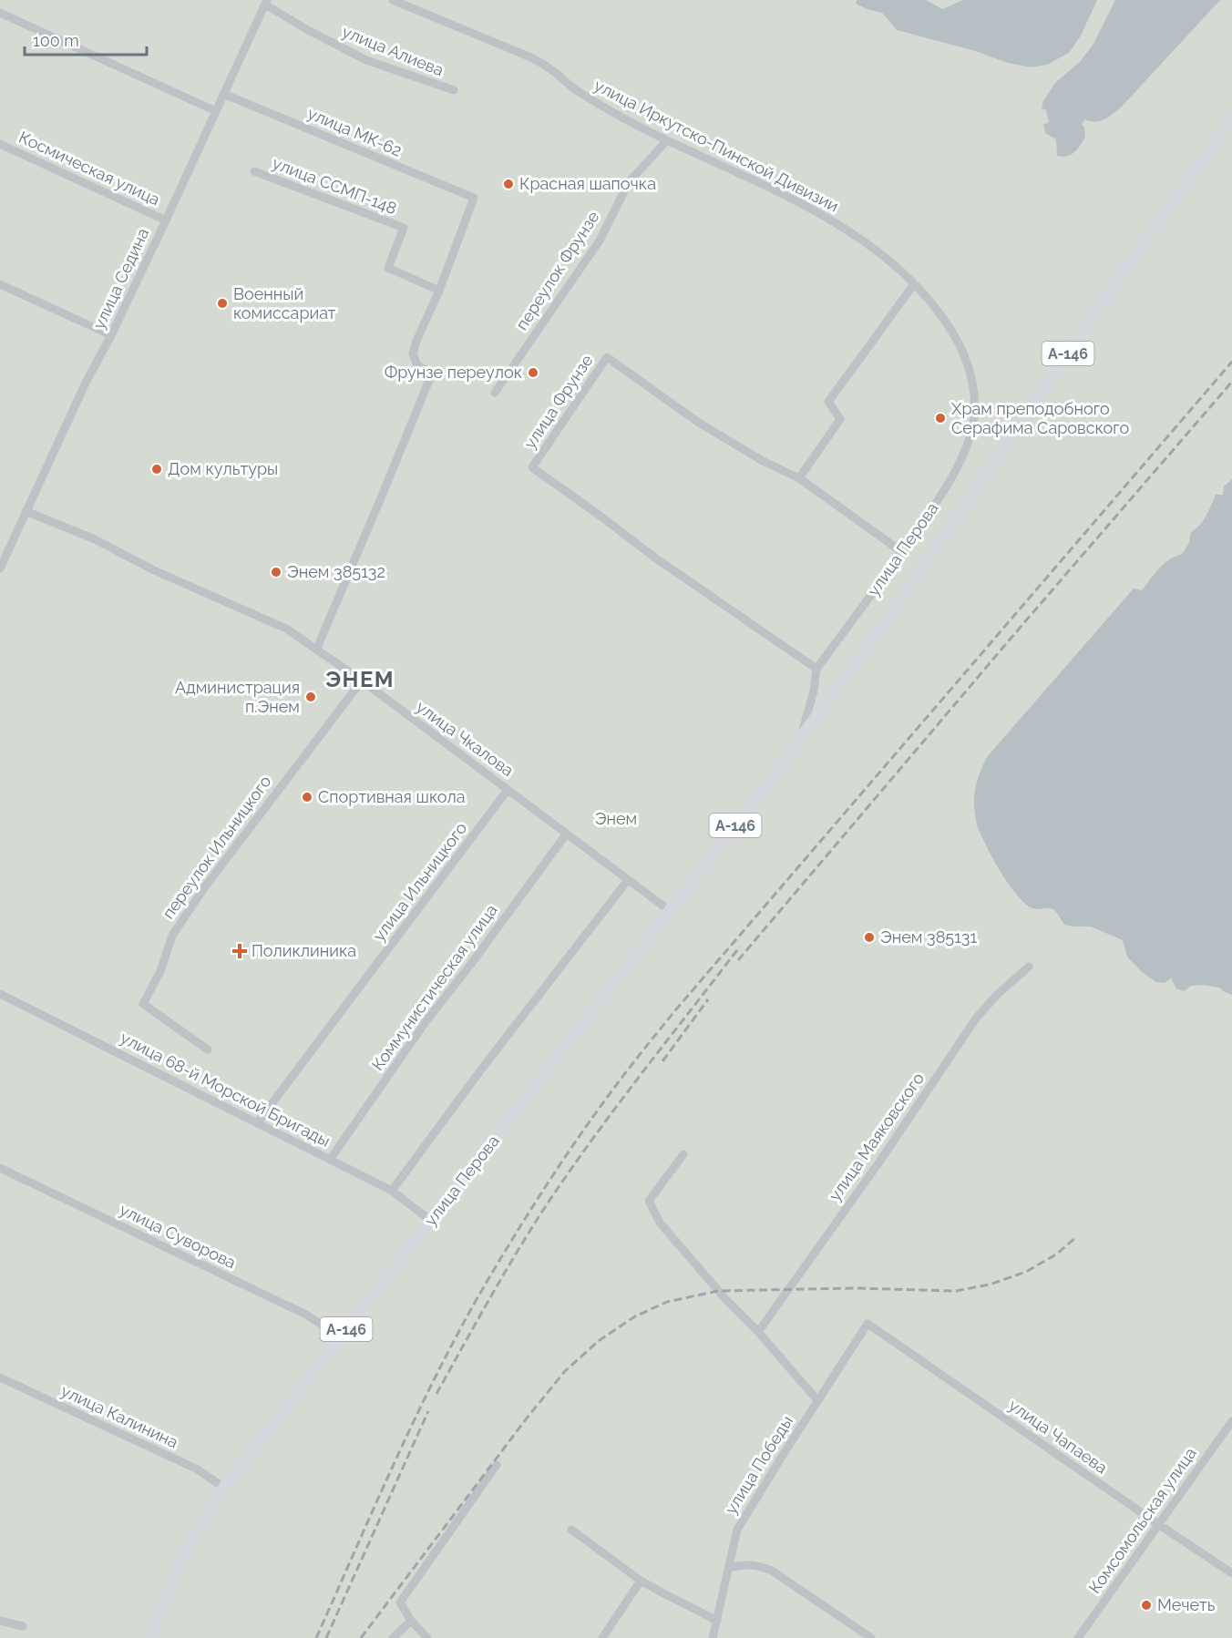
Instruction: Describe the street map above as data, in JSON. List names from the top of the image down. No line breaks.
{"streets":{"highway":["А-146","улица Перова"],"street":["улица Алиева","улица МК-62","улица Иркутско-Пинской Дивизии","Космическая улица","улица ССМП-148","переулок Фрунзе","улица Седина","улица Фрунзе","улица Чкалова","переулок Ильницкого","улица Ильницкого","Коммунистическая улица","улица 68-й Морской Бригады","улица Маяковского","улица Суворова","улица Калинина","улица Чапаева","улица Победы","Комсомольская улица"]},"crossings":[["улица Алиева","улица Седина"],["улица МК-62","улица ССМП-148"],["улица МК-62","улица Седина"],["улица Иркутско-Пинской Дивизии","переулок Фрунзе"],["улица Иркутско-Пинской Дивизии","улица Перова"],["Космическая улица","улица Седина"],["улица Седина","улица Чкалова"],["улица Фрунзе","улица Перова"],["улица Перова","улица Чкалова"],["улица Перова","улица 68-й Морской Бригады"],["улица Перова","улица Суворова"],["улица Перова","улица Калинина"],["улица Чкалова","переулок Ильницкого"],["улица Чкалова","улица Ильницкого"],["улица Чкалова","Коммунистическая улица"],["улица Ильницкого","улица 68-й Морской Бригады"],["Коммунистическая улица","улица 68-й Морской Бригады"],["улица Чапаева","улица Победы"],["улица Чапаева","Комсомольская улица"]],"districts":["ЭНЕМ"],"parks":["Энем"],"places":{"other":["Красная шапочка","Военный комиссариат","Фрунзе переулок","Храм преподобного Серафима Саровского","Дом культуры","Энем 385132","Администрация п.Энем","Спортивная школа","Энем 385131","Мечеть"],"health":["Поликлиника"]},"scale_bar":"100 m"}
